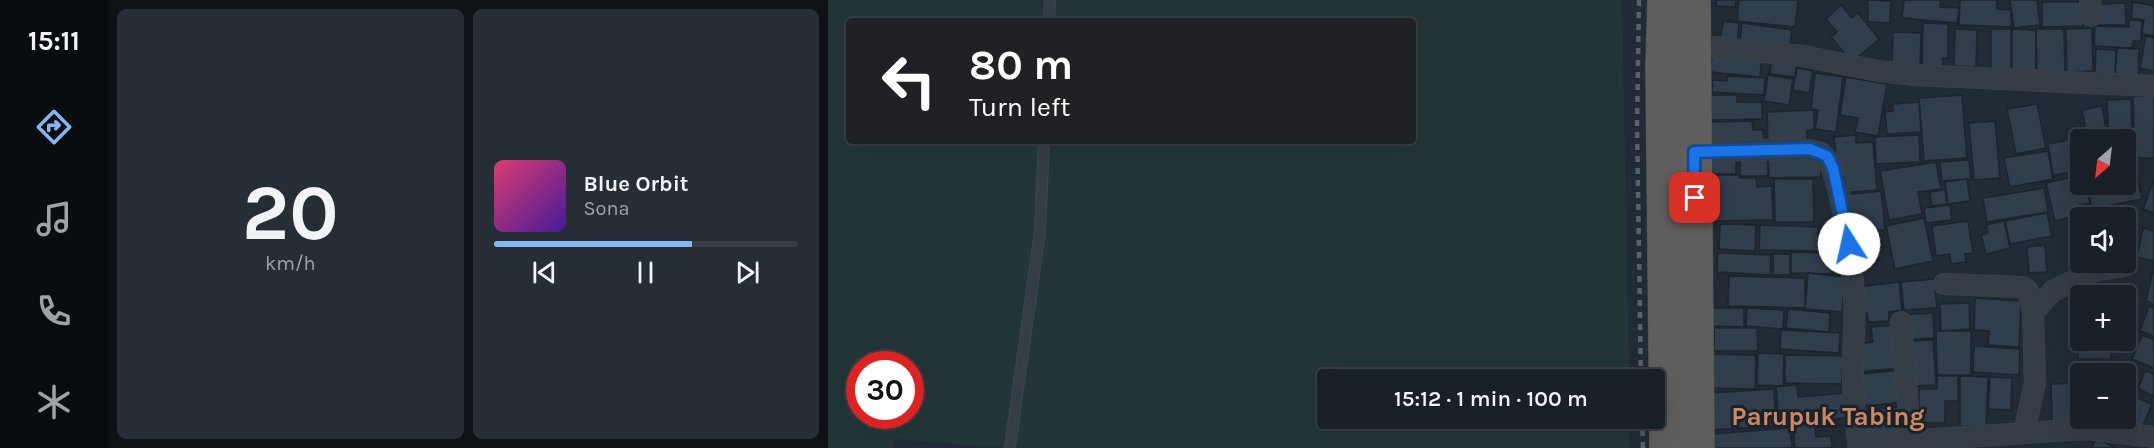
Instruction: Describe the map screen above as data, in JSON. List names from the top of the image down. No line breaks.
{"districts":["Parupuk Tabing"],"north":"bottom left","page":{"tabs":"15:11","tile":["20","km/h"],"turn":["80 m","Turn left"],"map_buttons":["+","−"],"song":["Blue Orbit","Sona"],"limit":"30","trip":"15:12 · 1 min · 100 m"}}
